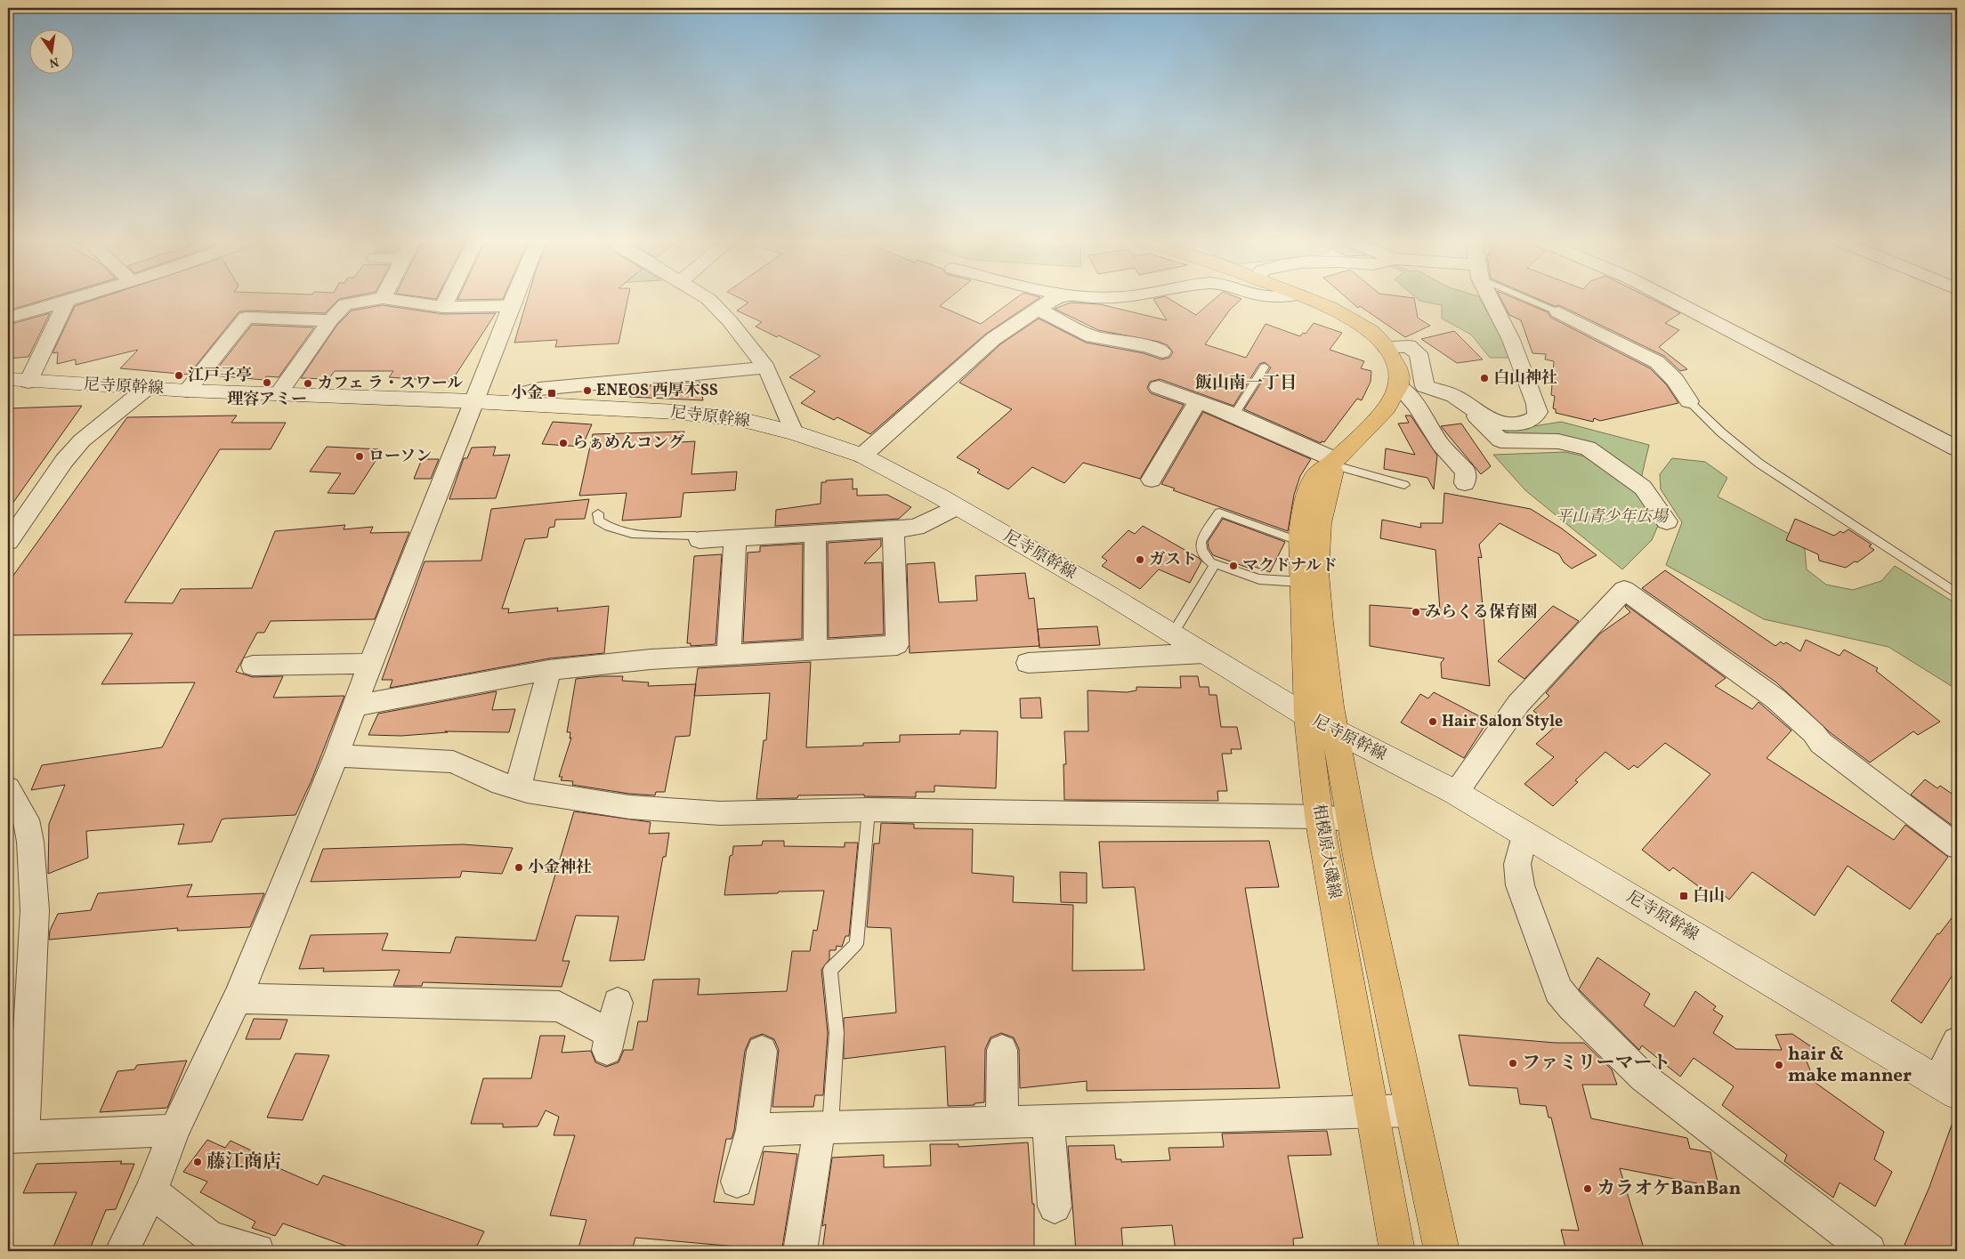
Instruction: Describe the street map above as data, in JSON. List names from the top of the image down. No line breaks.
{"streets":{"main road":["相模原大磯線"],"street":["尼寺原幹線"]},"crossings":[["尼寺原幹線","相模原大磯線"]],"districts":["飯山南一丁目"],"parks":["平山青少年広場"],"places":{"other":["江戸子亭","白山神社","理容アミー","カフェ ラ・スワール","ENEOS 西厚木SS","らぁめんコング","ローソン","ガスト","マクドナルド","みらくる保育園","Hair Salon Style","小金神社","ファミリーマート","hair & make manner","藤江商店","カラオケBanBan"],"transit":["小金","白山"]},"north":"bottom"}
